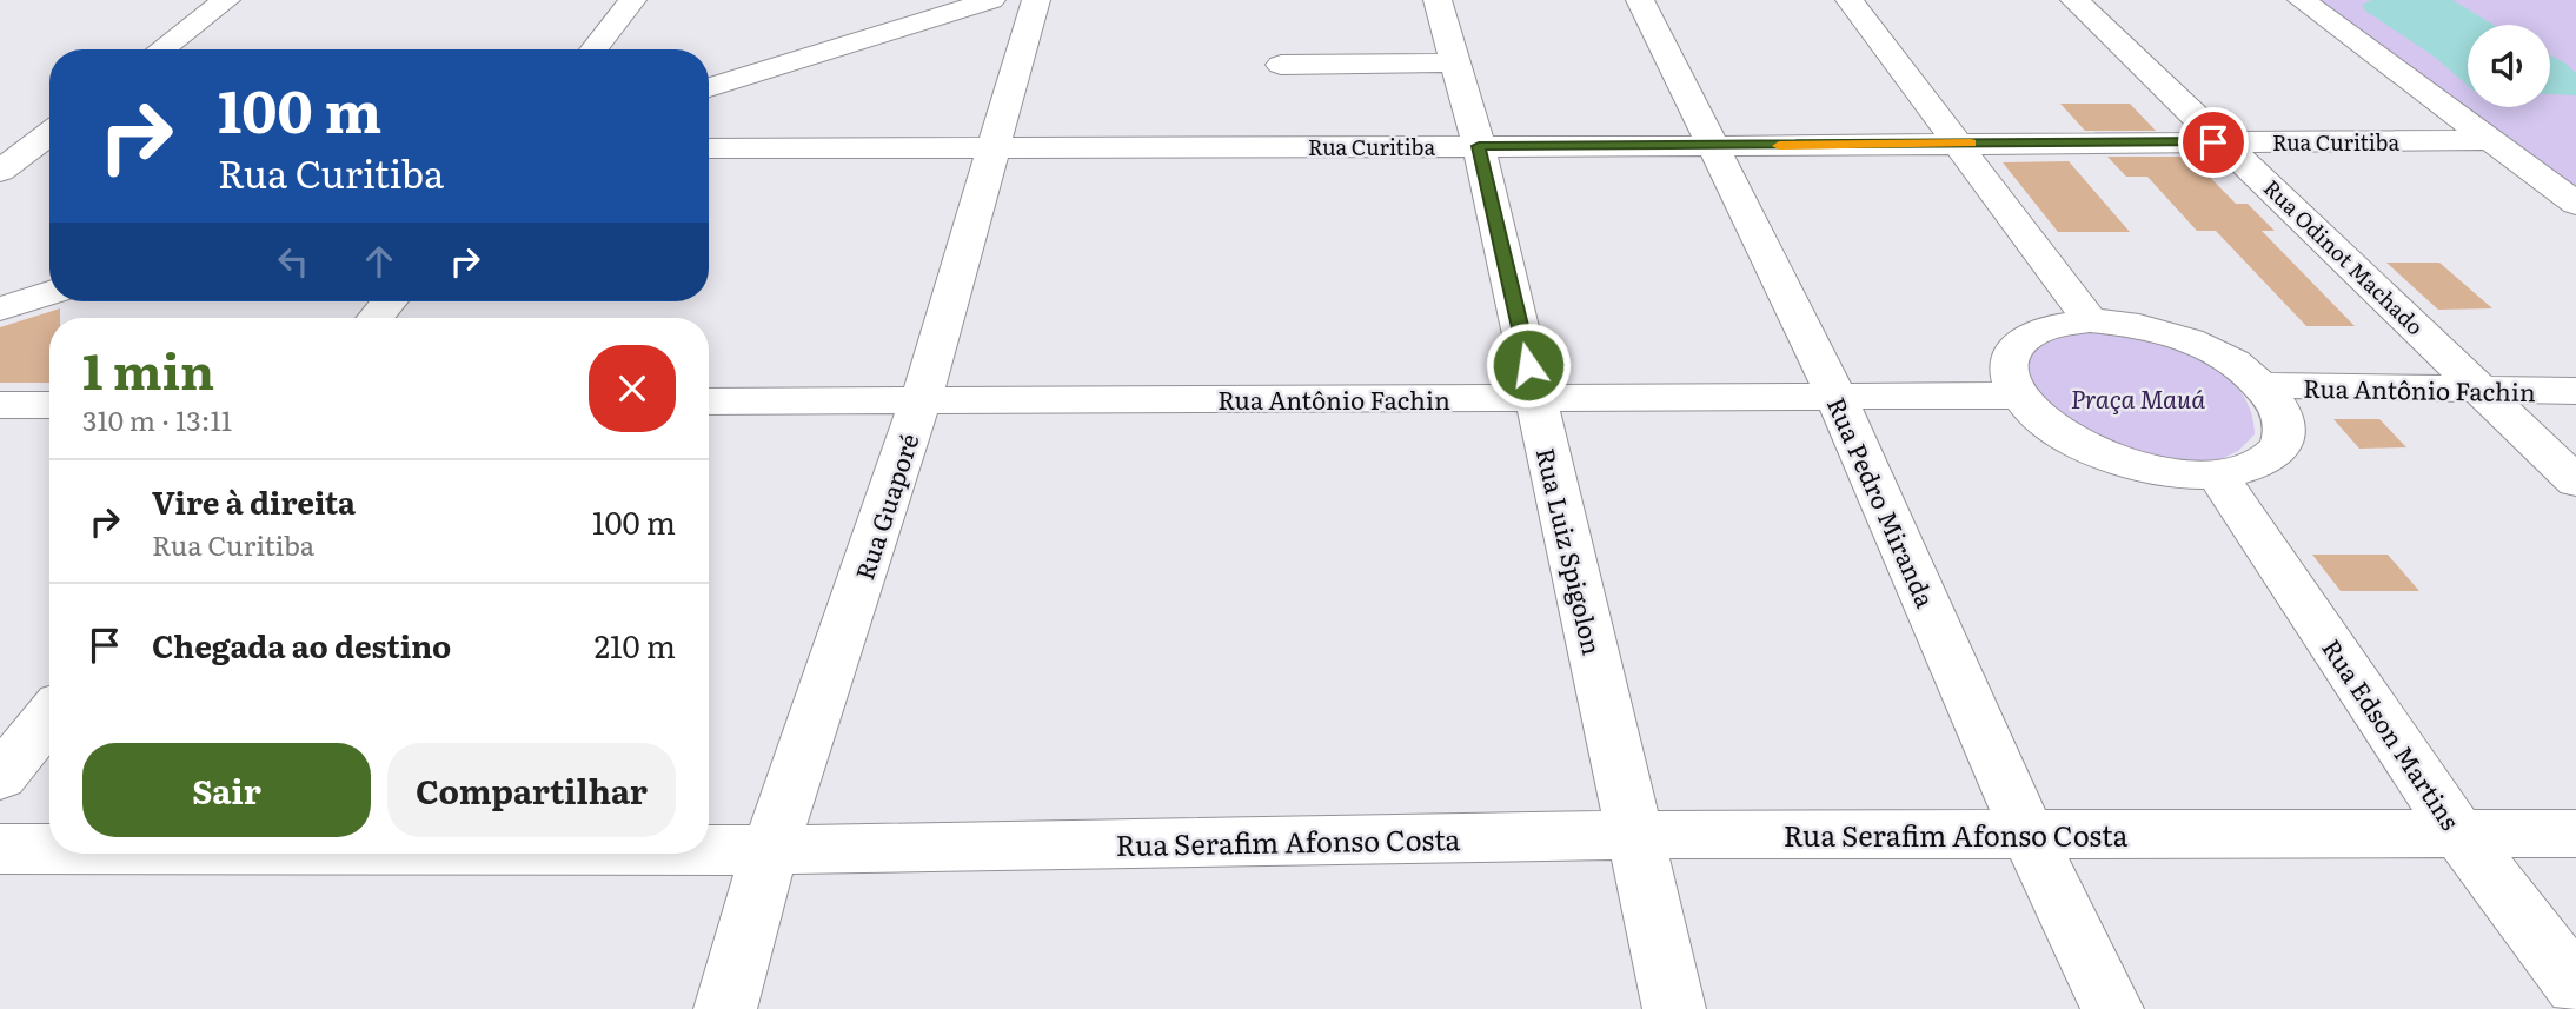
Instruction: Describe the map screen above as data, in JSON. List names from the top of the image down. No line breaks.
{"streets":{"street":["Rua Curitiba","Rua Odinot Machado","Rua Antônio Fachin","Rua Pedro Miranda","Rua Guaporé","Rua Luiz Spigolon","Rua Edson Martins","Rua Serafim Afonso Costa"]},"crossings":[["Rua Curitiba","Rua Odinot Machado"],["Rua Curitiba","Rua Pedro Miranda"],["Rua Curitiba","Rua Guaporé"],["Rua Curitiba","Rua Luiz Spigolon"],["Rua Odinot Machado","Rua Antônio Fachin"],["Rua Antônio Fachin","Rua Pedro Miranda"],["Rua Antônio Fachin","Rua Guaporé"],["Rua Antônio Fachin","Rua Luiz Spigolon"],["Rua Pedro Miranda","Rua Serafim Afonso Costa"],["Rua Guaporé","Rua Serafim Afonso Costa"],["Rua Luiz Spigolon","Rua Serafim Afonso Costa"],["Rua Edson Martins","Rua Serafim Afonso Costa"]],"parks":["Praça Mauá"],"page":{"turn":["100 m","Rua Curitiba"],"heading":["1 min","310 m · 13:11"],"list":[{"name":"Vire à direita","note":"Rua Curitiba","value":"100 m"},{"name":"Chegada ao destino","value":"210 m"}],"buttons":["Sair","Compartilhar"]}}
